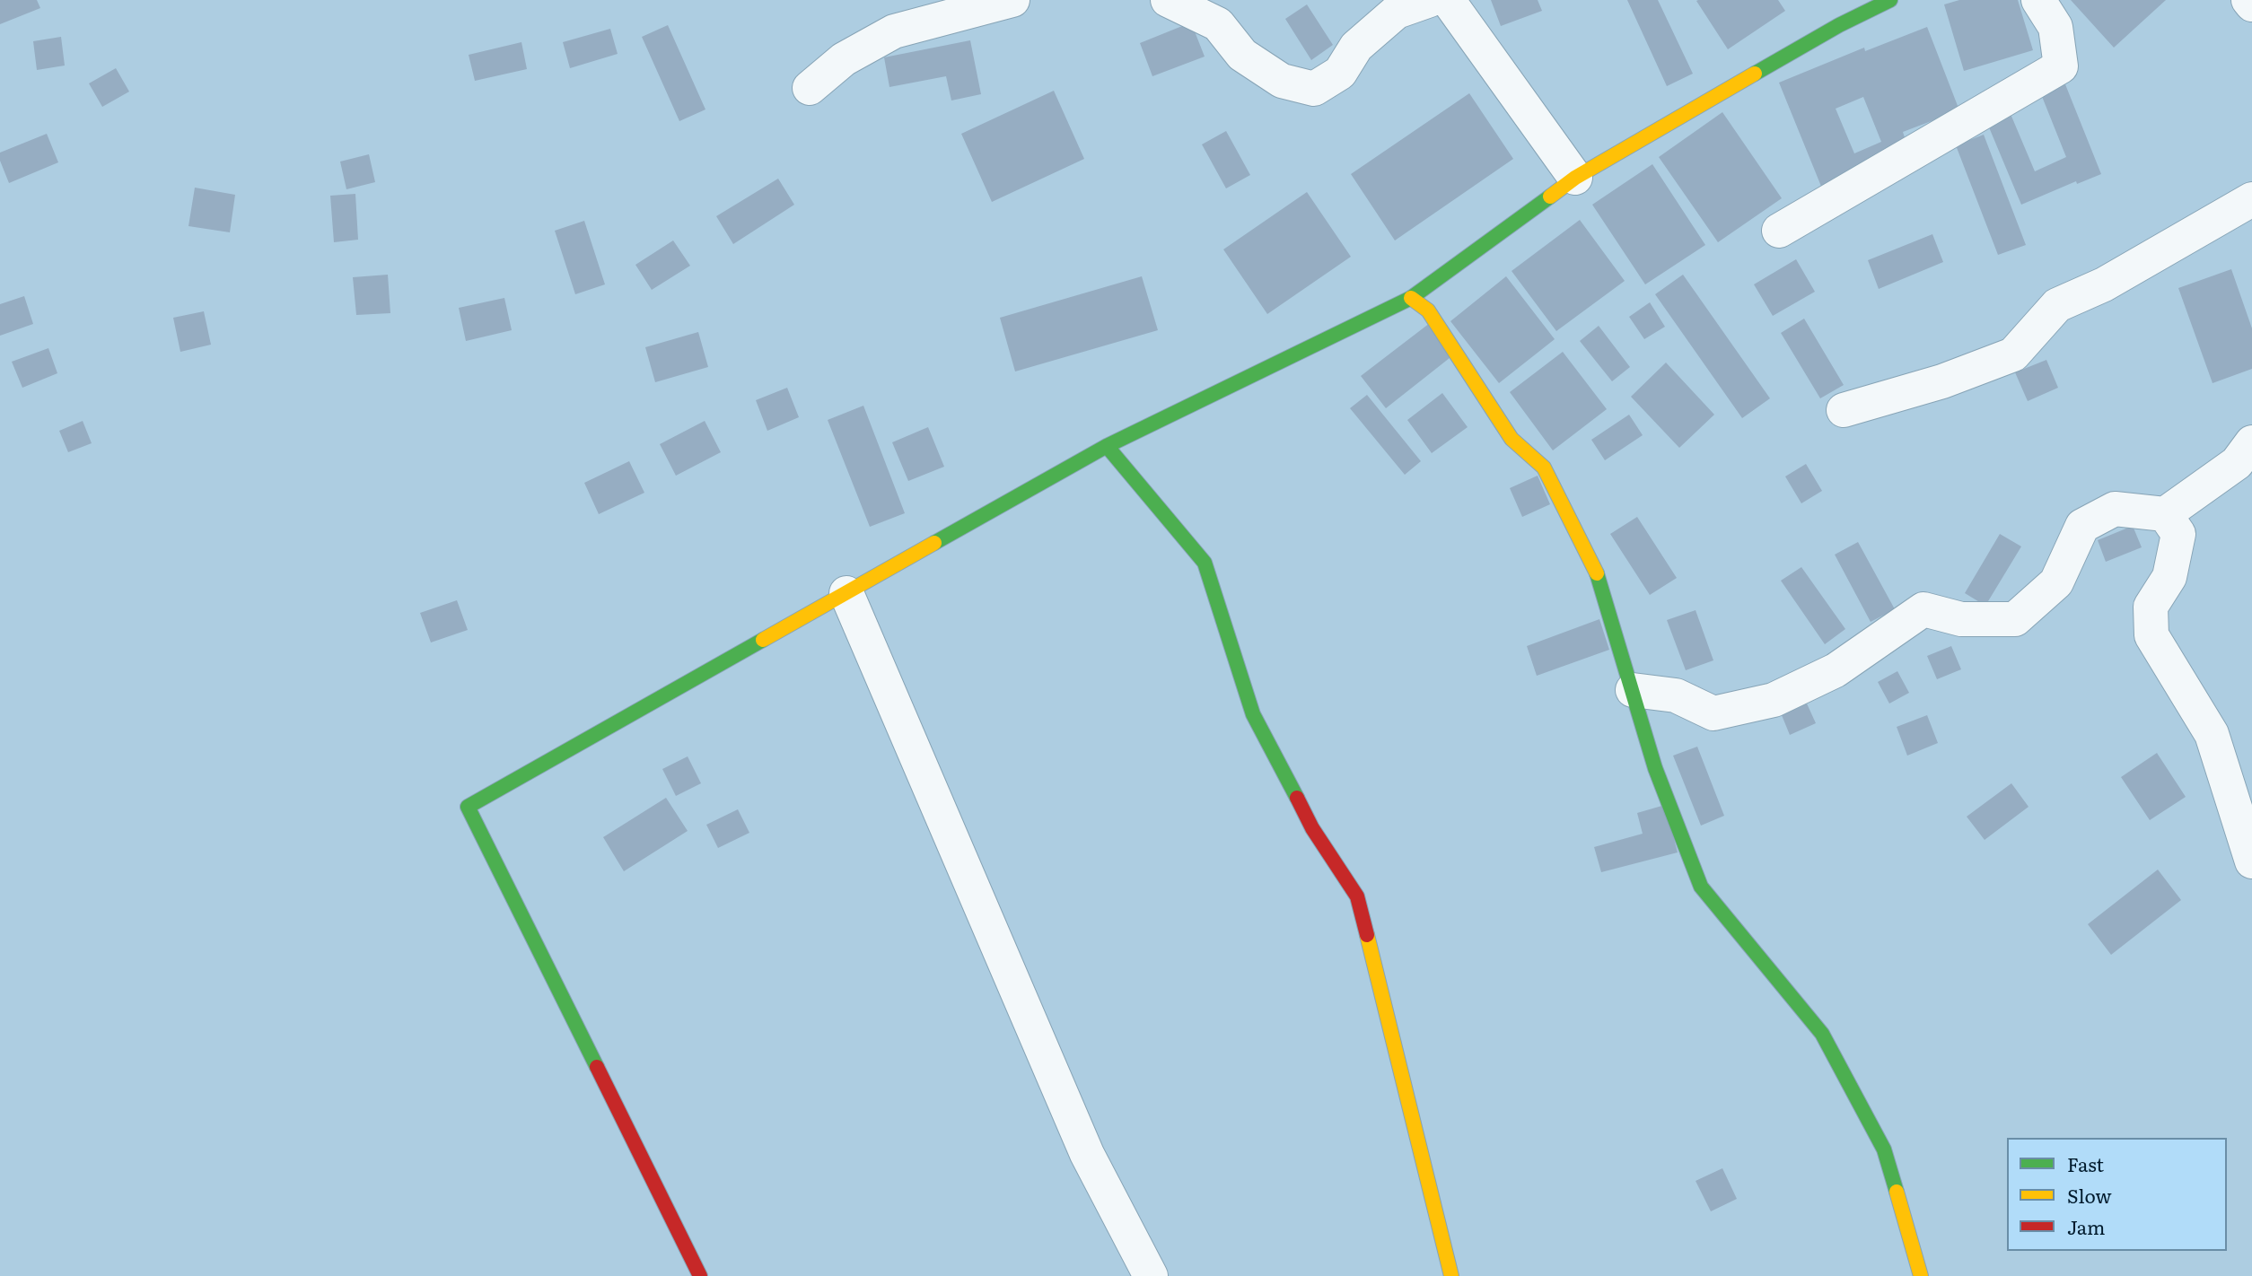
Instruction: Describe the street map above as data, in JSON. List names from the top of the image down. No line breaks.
{"legend":["Fast","Slow","Jam"]}
